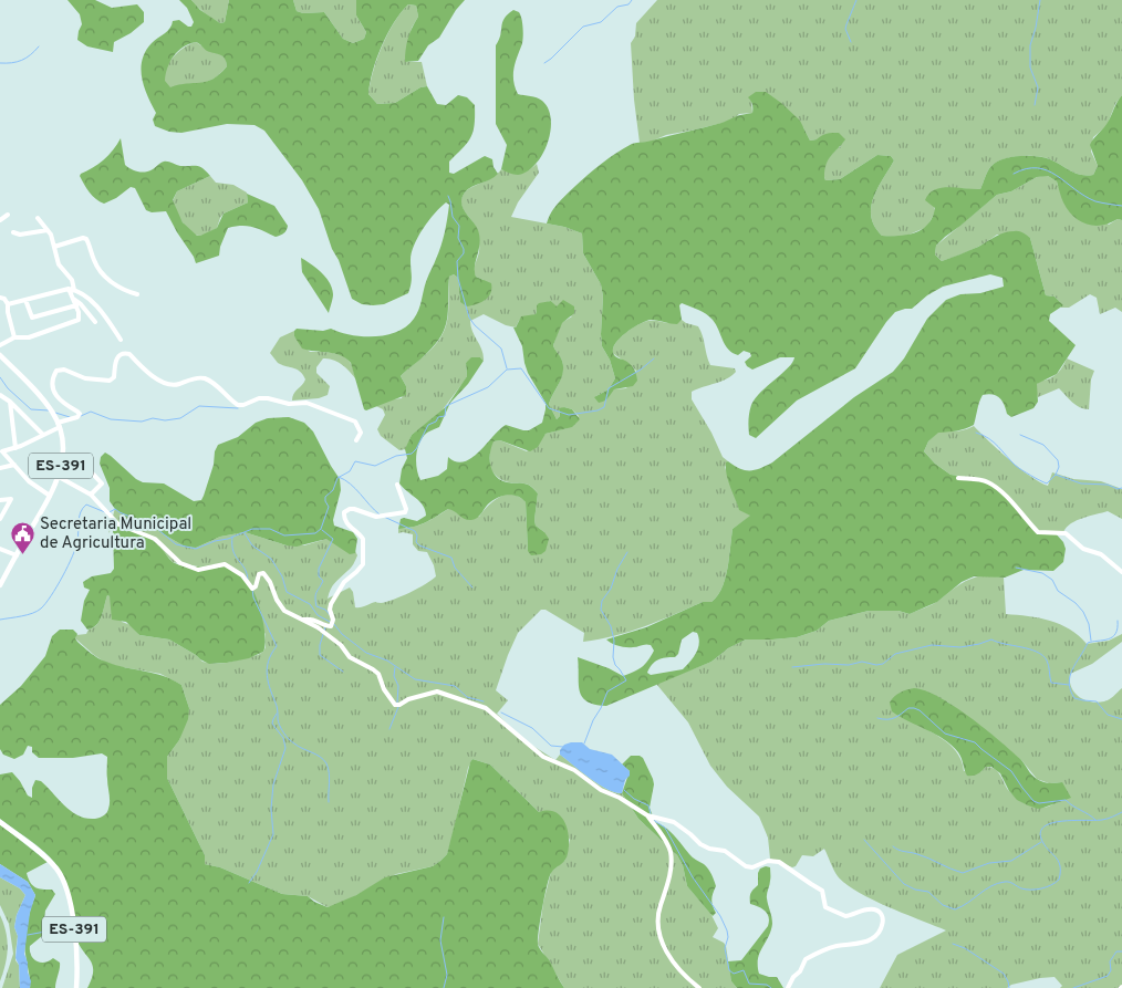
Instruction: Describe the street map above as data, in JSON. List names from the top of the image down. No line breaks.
{"streets":{"main road":["ES-391"]},"places":{"public building":["Secretaria Municipal de Agricultura"]}}
